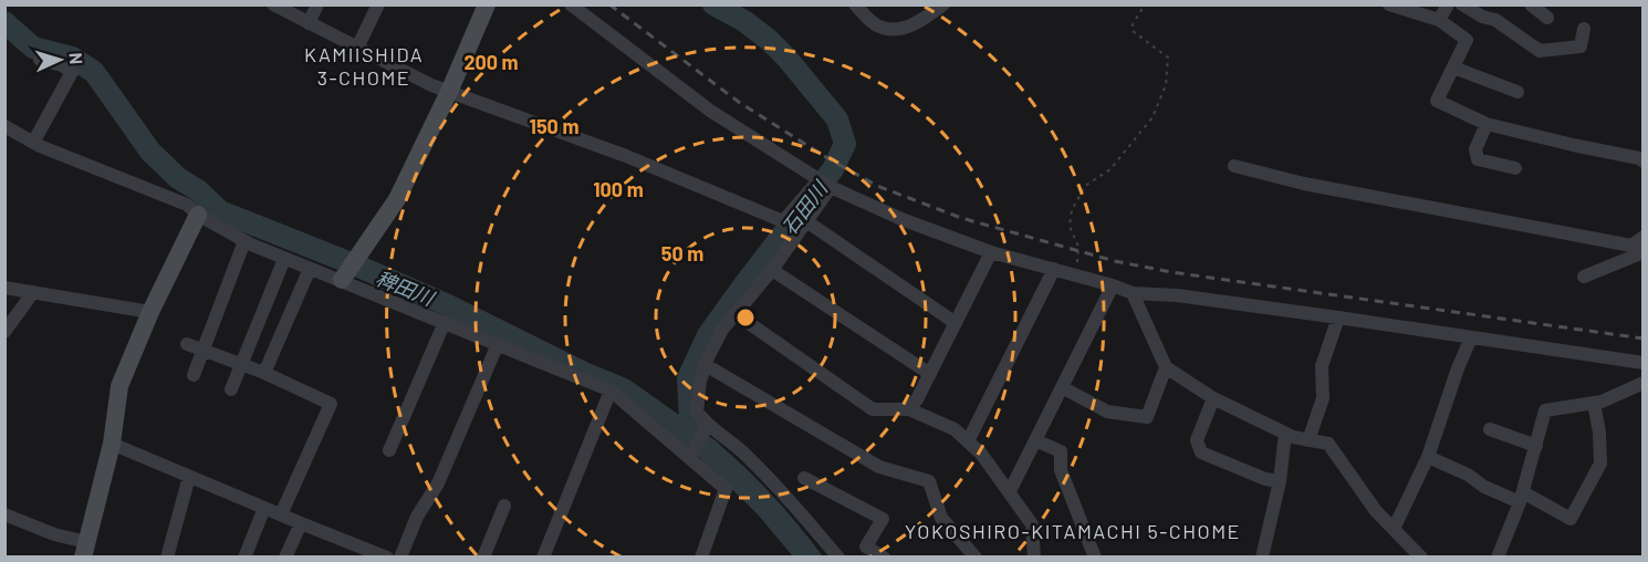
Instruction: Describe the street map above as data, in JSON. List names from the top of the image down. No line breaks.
{"districts":["KAMIISHIDA 3-CHOME","YOKOSHIRO-KITAMACHI 5-CHOME"],"water":["石田川","稗田川"],"north":"right","rings":["200 m","150 m","100 m","50 m"]}
